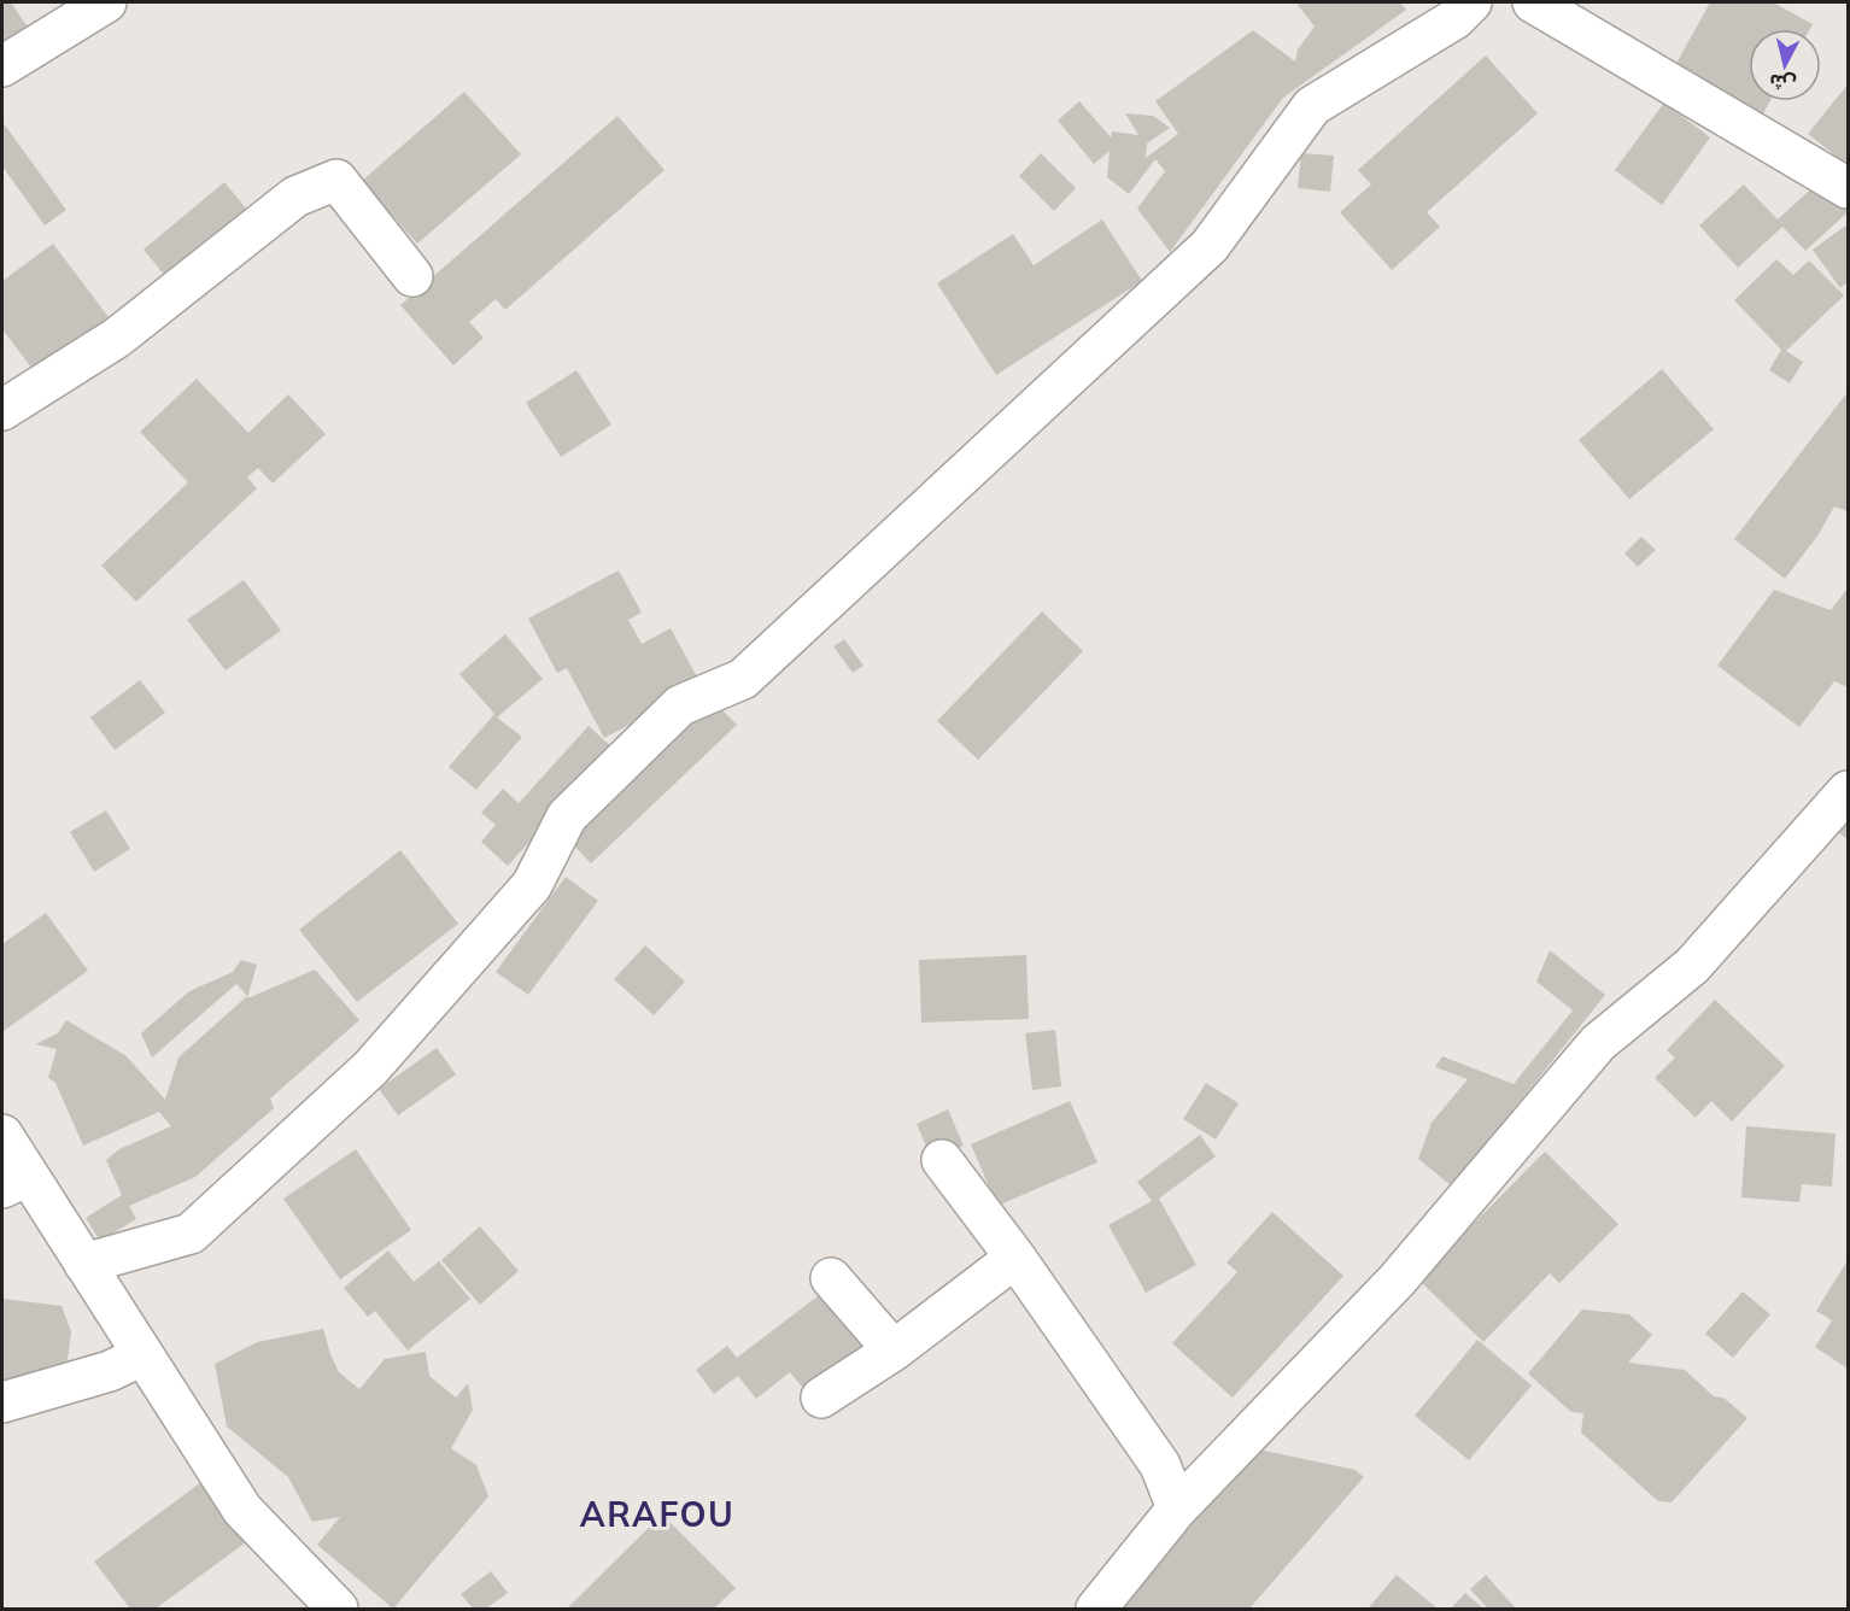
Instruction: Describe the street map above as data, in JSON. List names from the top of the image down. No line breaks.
{"districts":["ARAFOU"],"north":"bottom"}
